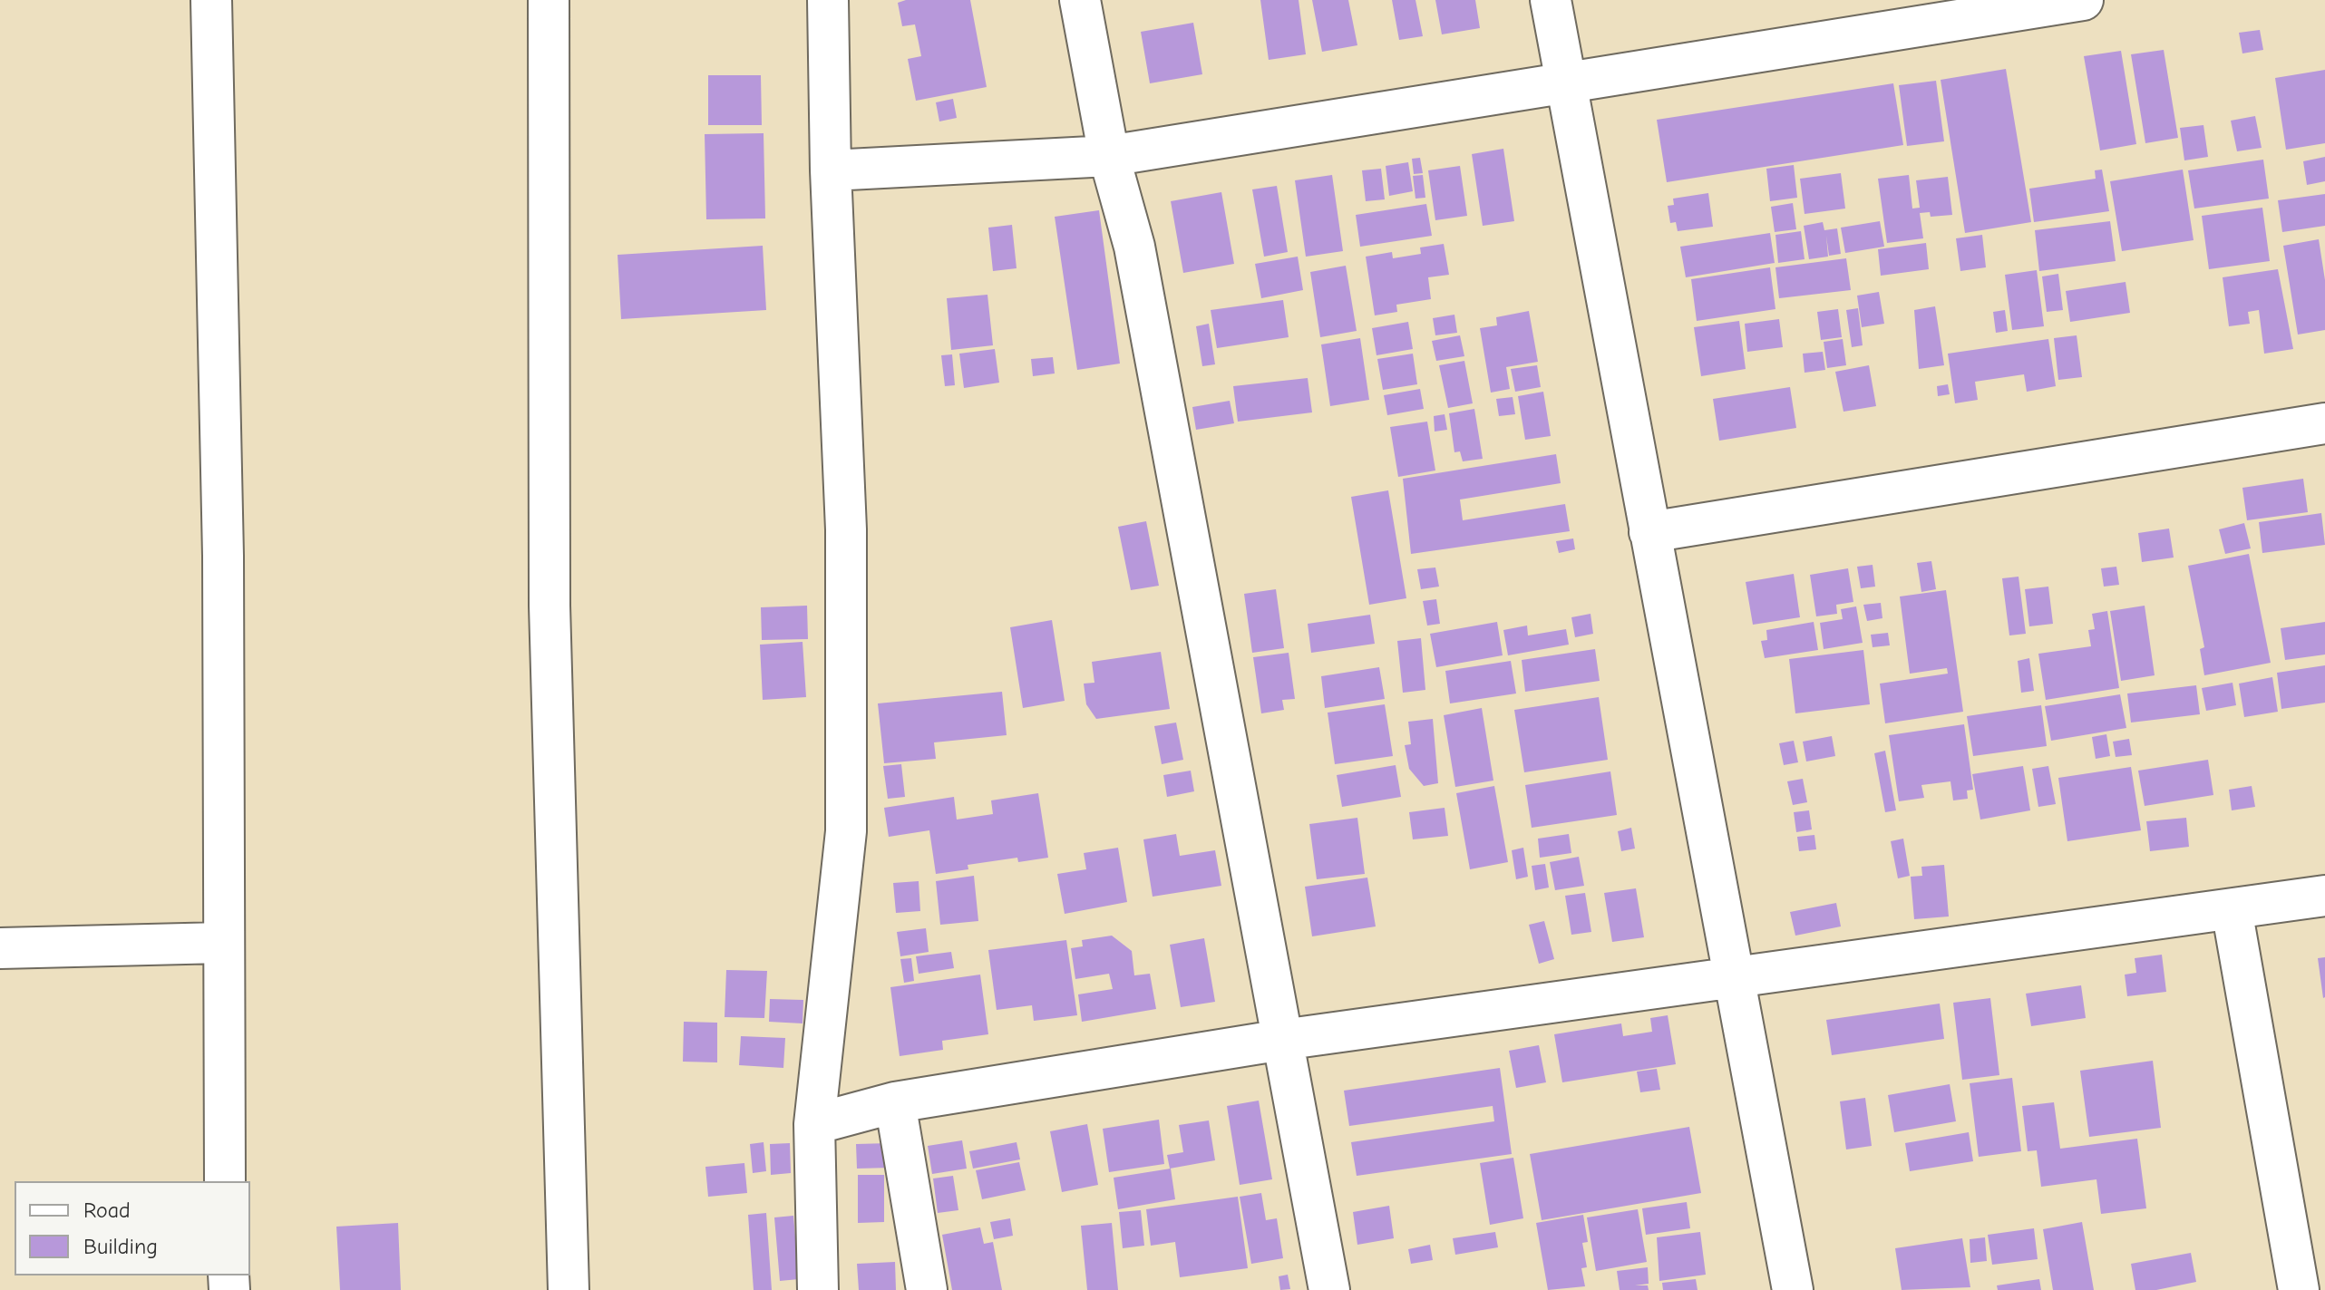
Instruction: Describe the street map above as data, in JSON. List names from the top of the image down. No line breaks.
{"legend":["Road","Building"]}
